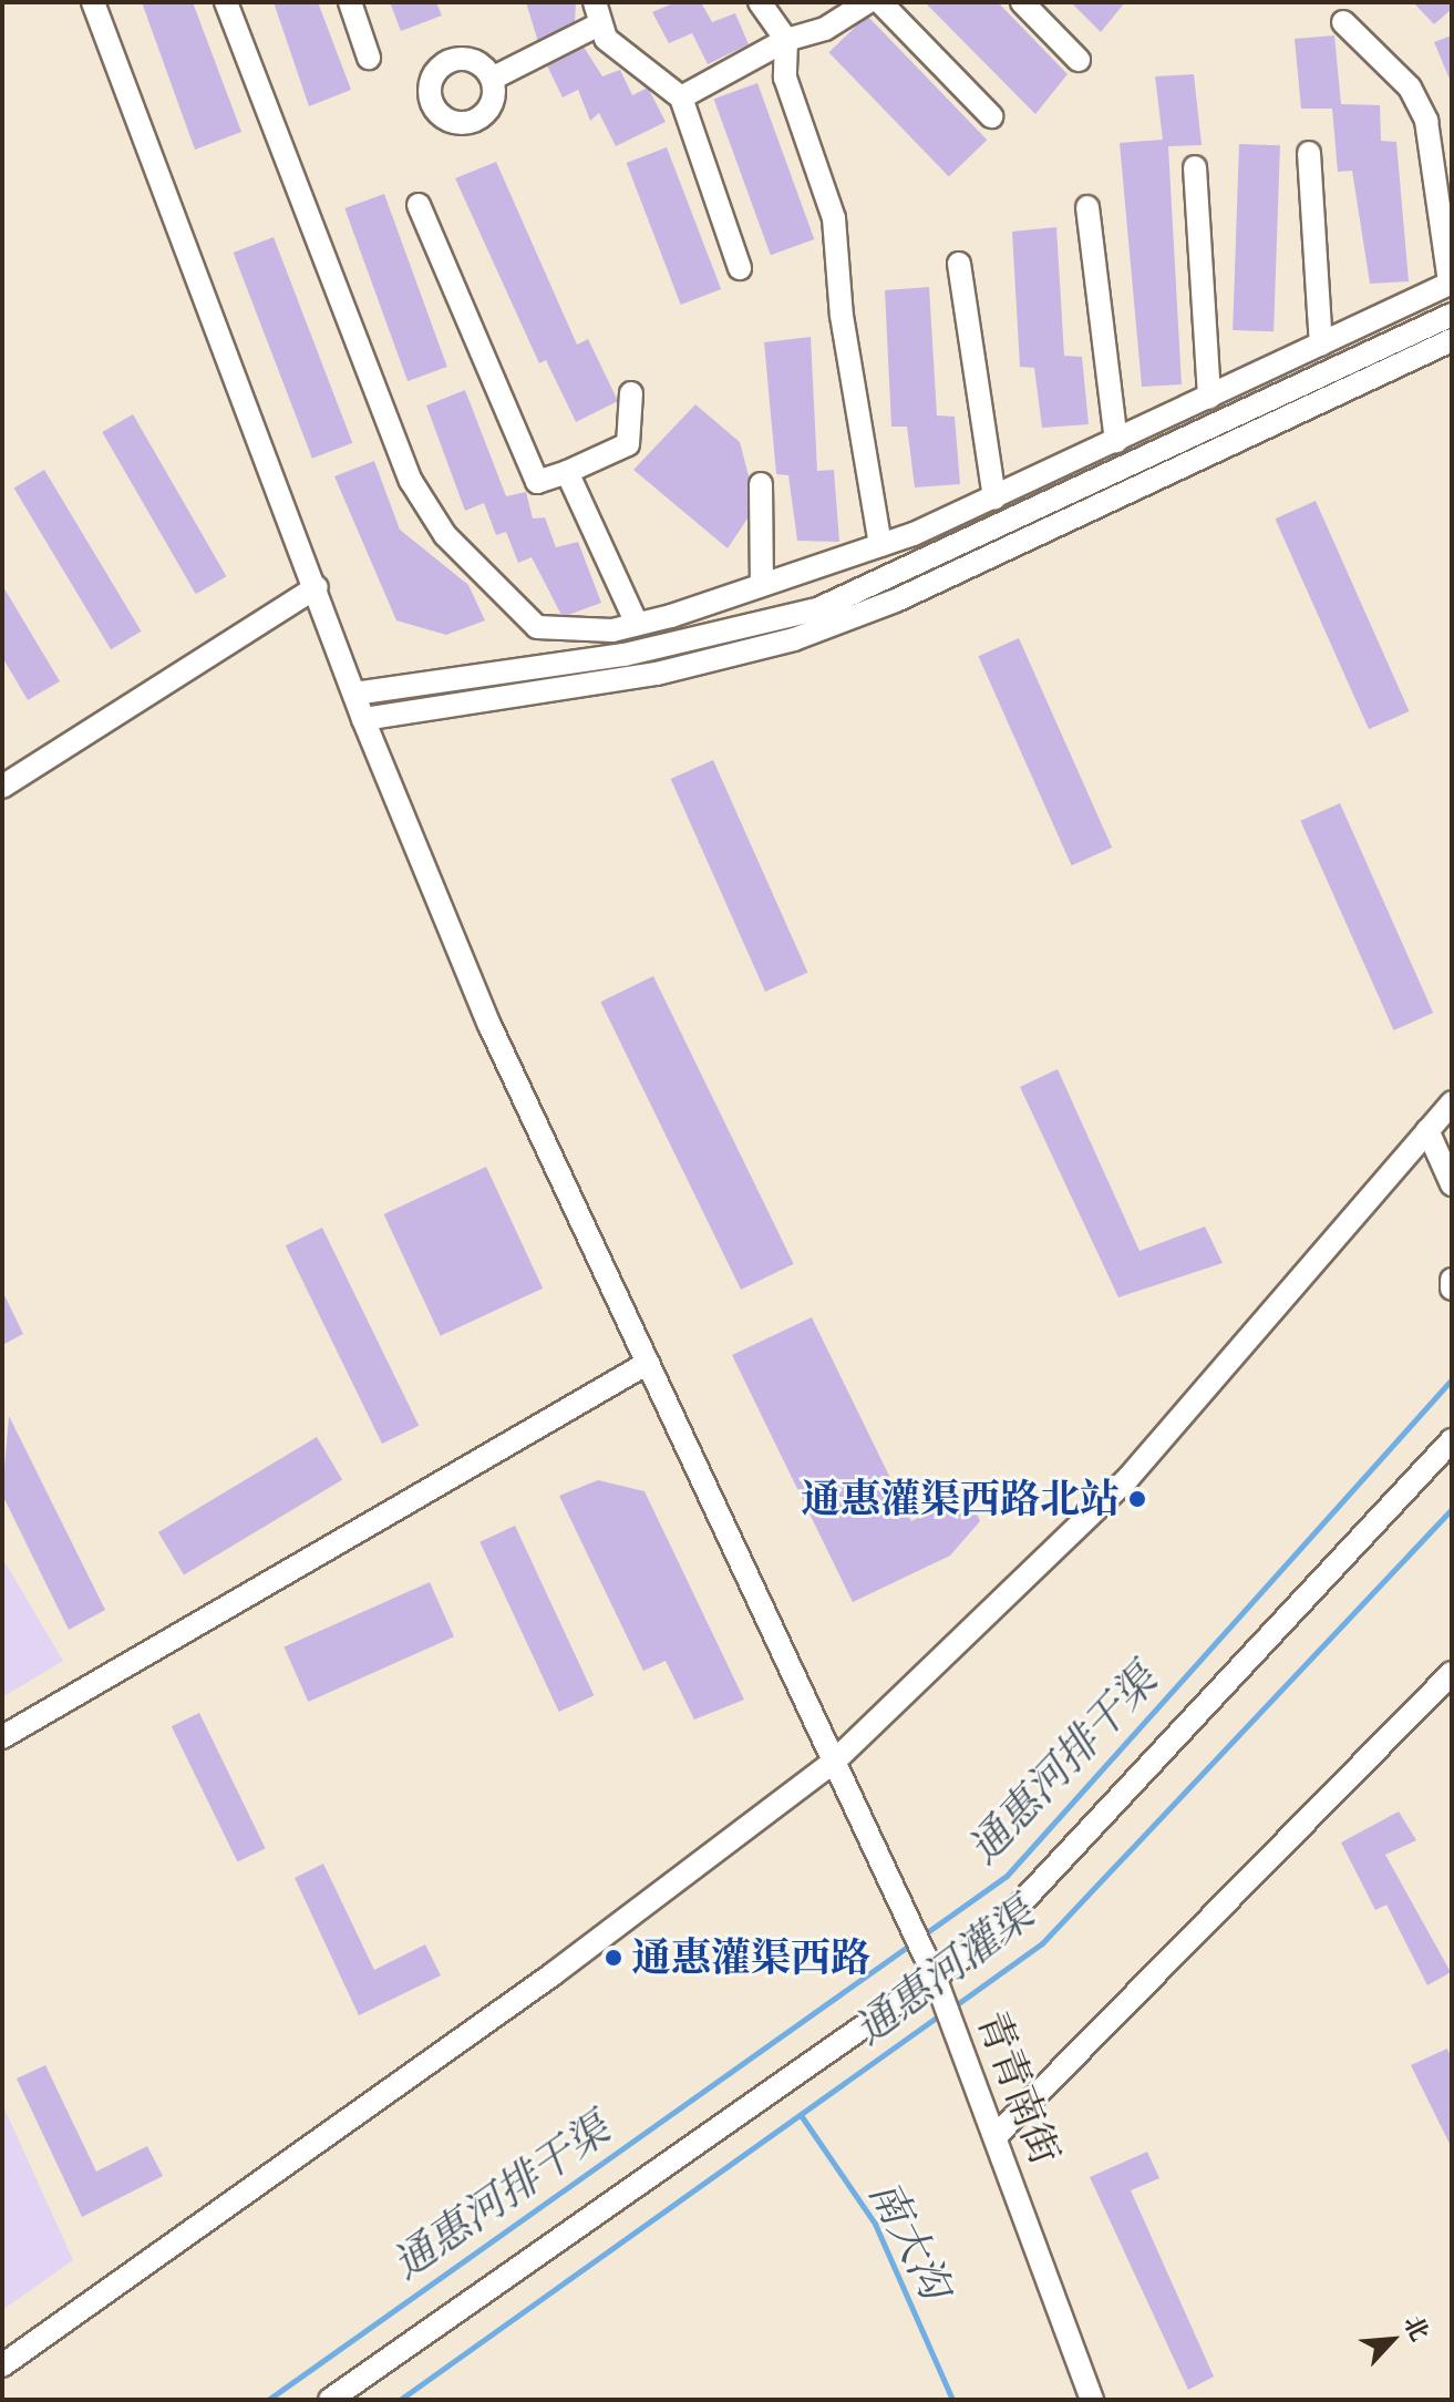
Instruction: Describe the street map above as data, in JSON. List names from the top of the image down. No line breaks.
{"streets":{"street":["青青南街"]},"water":["通惠河排干渠","通惠河灌渠","南大沟"],"places":["通惠灌渠西路北站","通惠灌渠西路"],"north":"top right"}
